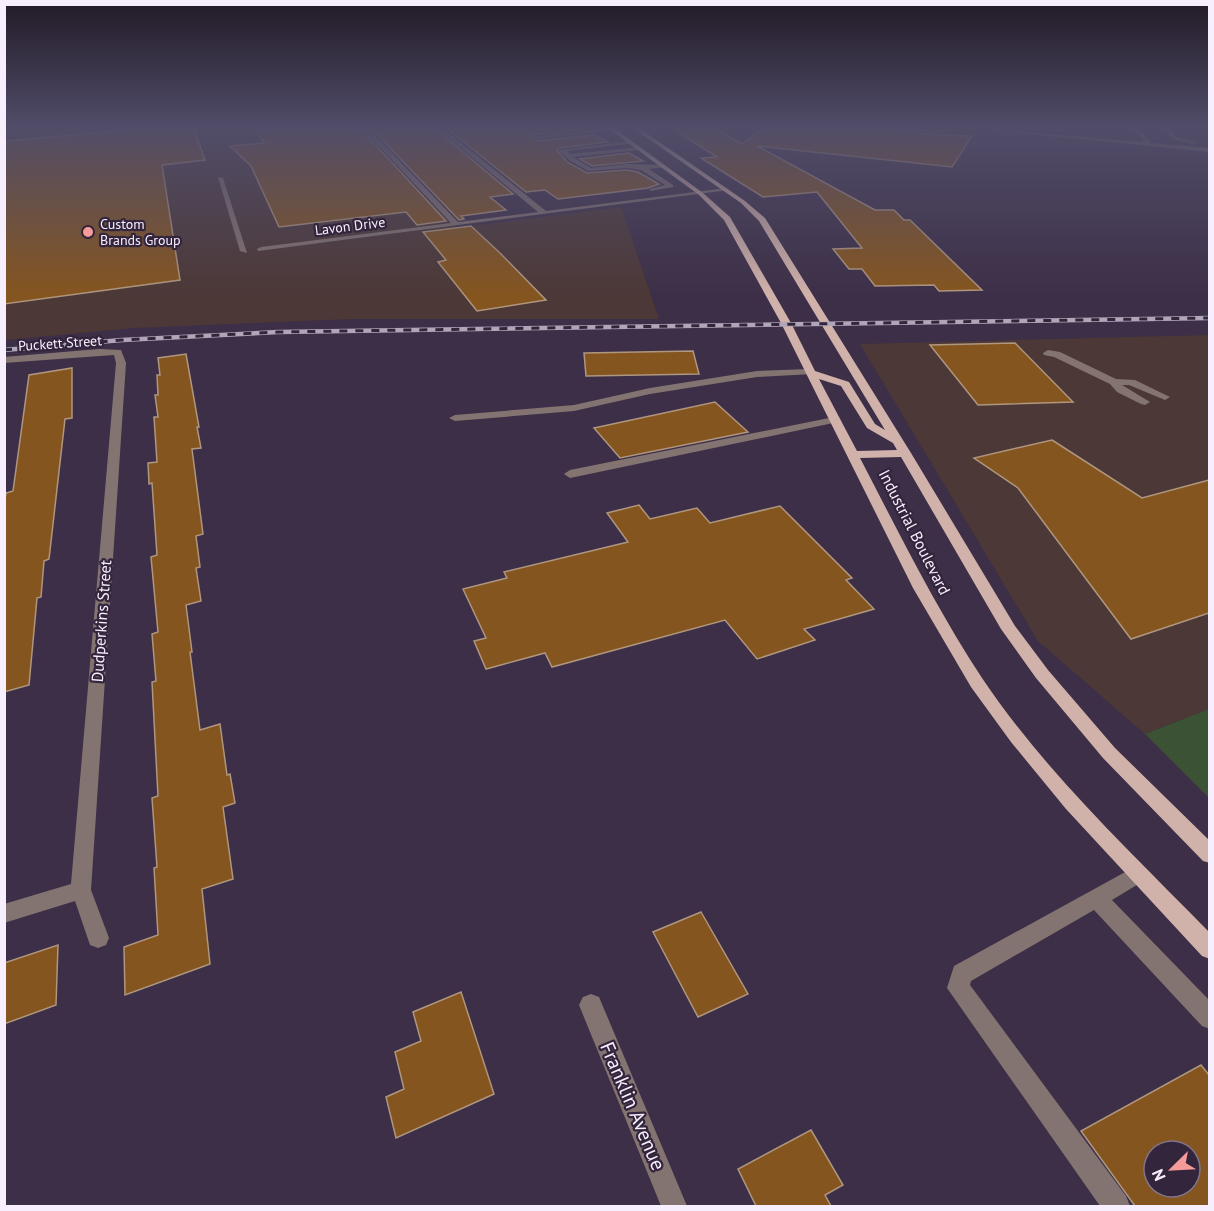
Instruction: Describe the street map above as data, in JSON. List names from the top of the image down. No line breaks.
{"streets":{"main road":["Industrial Boulevard"],"street":["Lavon Drive","Puckett Street","Dudperkins Street","Franklin Avenue"]},"crossings":[["Lavon Drive","Industrial Boulevard"],["Puckett Street","Dudperkins Street"]],"places":["Custom Brands Group"],"north":"bottom left"}
